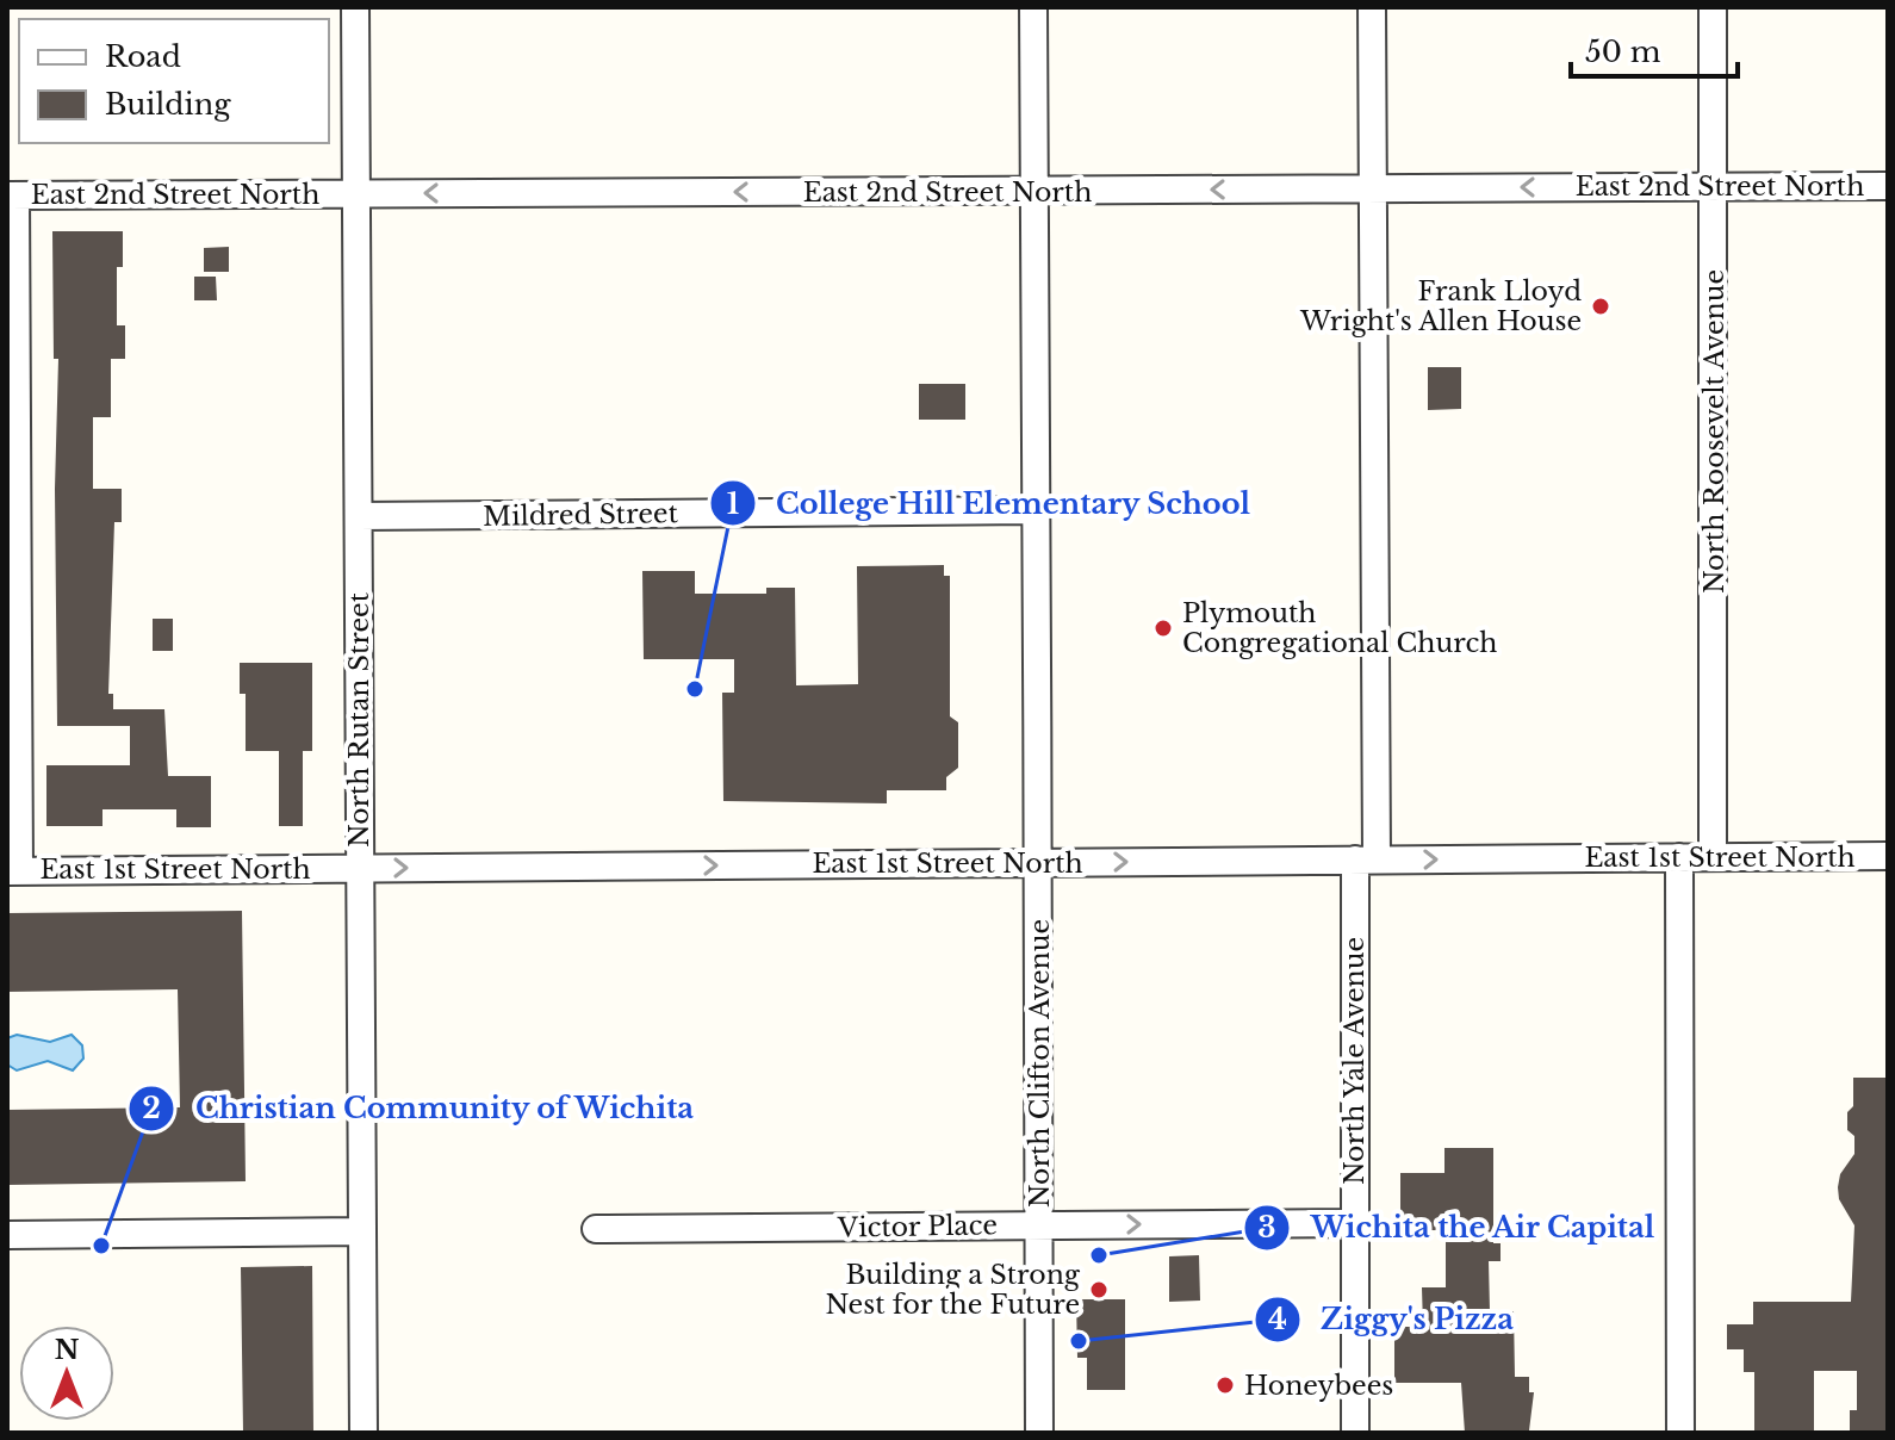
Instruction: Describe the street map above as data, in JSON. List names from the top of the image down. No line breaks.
{"streets":{"street":["East 2nd Street North","North Roosevelt Avenue","Mildred Street","North Rutan Street","East 1st Street North","North Yale Avenue","North Clifton Avenue","Victor Place"]},"crossings":[["East 2nd Street North","North Roosevelt Avenue"],["East 2nd Street North","North Rutan Street"],["East 2nd Street North","North Yale Avenue"],["East 2nd Street North","North Clifton Avenue"],["North Roosevelt Avenue","East 1st Street North"],["Mildred Street","North Rutan Street"],["Mildred Street","North Clifton Avenue"],["North Rutan Street","East 1st Street North"],["East 1st Street North","North Yale Avenue"],["East 1st Street North","North Clifton Avenue"],["North Yale Avenue","Victor Place"],["North Clifton Avenue","Victor Place"]],"one_way":["East 2nd Street North","East 1st Street North","Victor Place"],"places":["Frank Lloyd Wright's Allen House","Plymouth Congregational Church","College Hill Elementary School","Christian Community of Wichita","Wichita the Air Capital","Building a Strong Nest for the Future","Ziggy's Pizza","Honeybees"],"legend":["Road","Building"],"scale_bar":"50 m","north":"top"}
